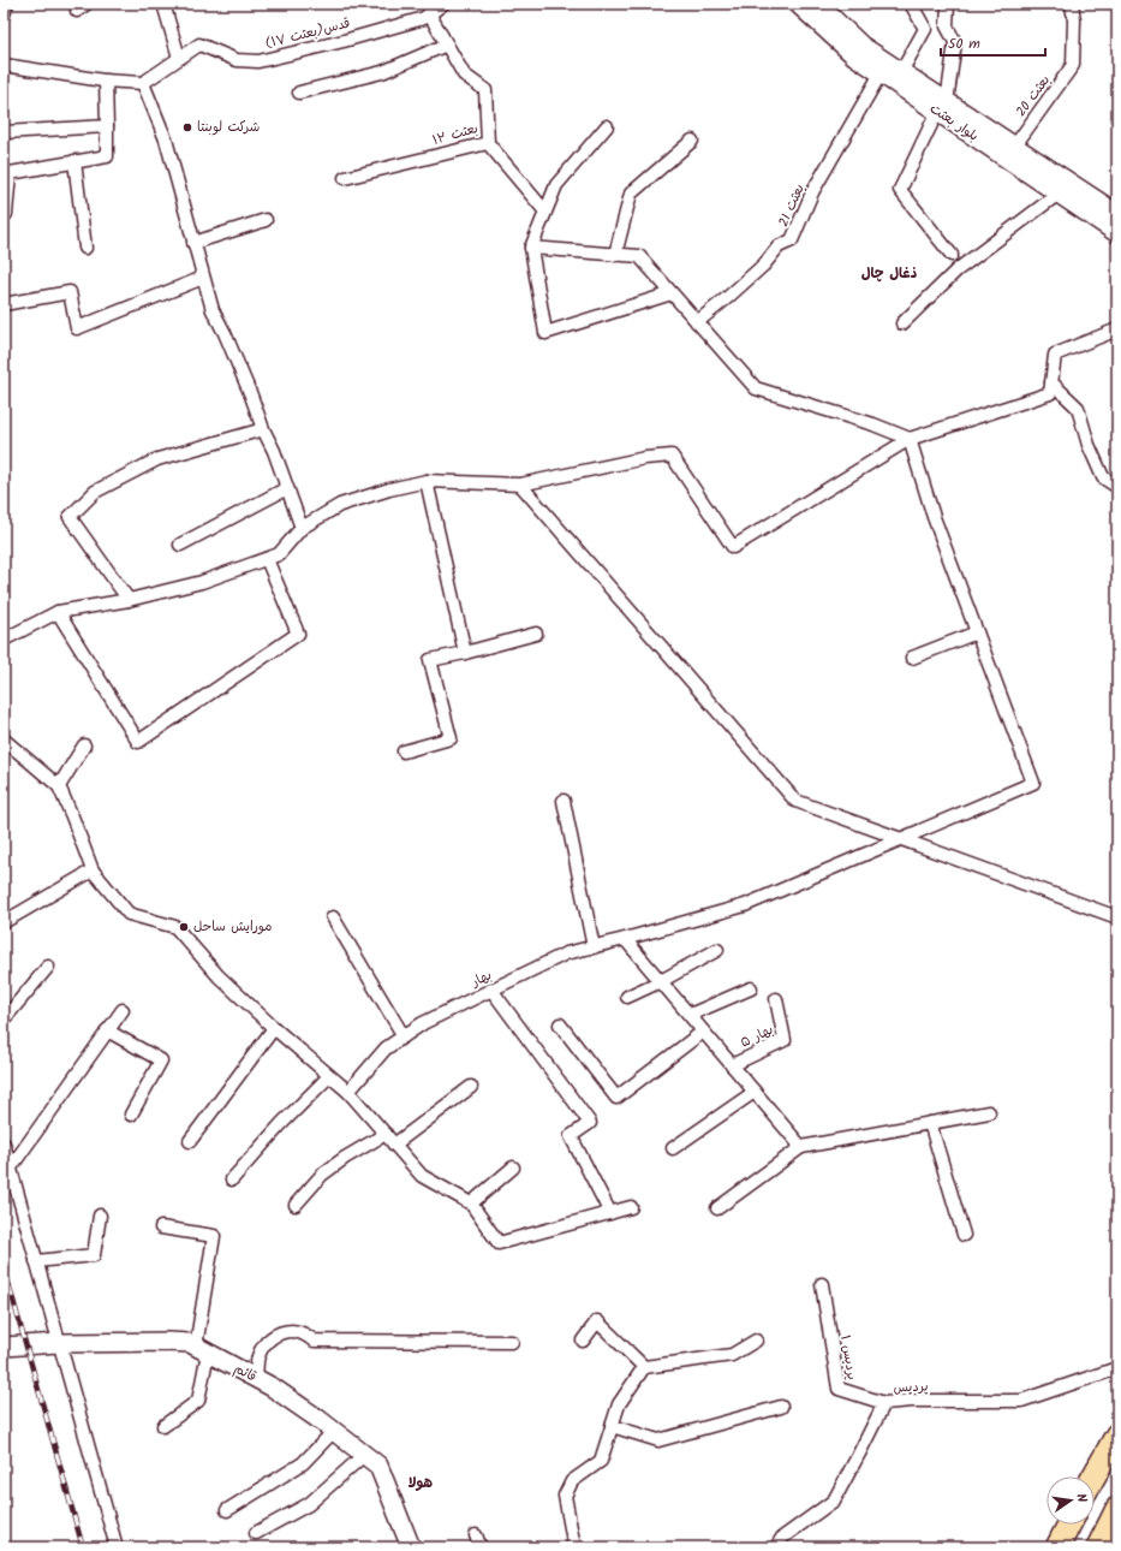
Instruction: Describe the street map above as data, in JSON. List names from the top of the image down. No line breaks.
{"streets":{"street":["قدس(بعثت ۱۷)","بعثت 20","بلوار بعثت","بعثت ۱۲","بعثت 21","بهار","بهار ۵","پرديس ۱","قائم","پرديس"]},"crossings":[["قدس(بعثت ۱۷)","بعثت ۱۲"],["بعثت 20","بلوار بعثت"],["بلوار بعثت","بعثت 21"],["پرديس ۱","پرديس"]],"districts":["ذغال چال","هولا"],"places":["شرکت لوبنتا","مورایش ساحل"],"scale_bar":"50 m","north":"right"}
